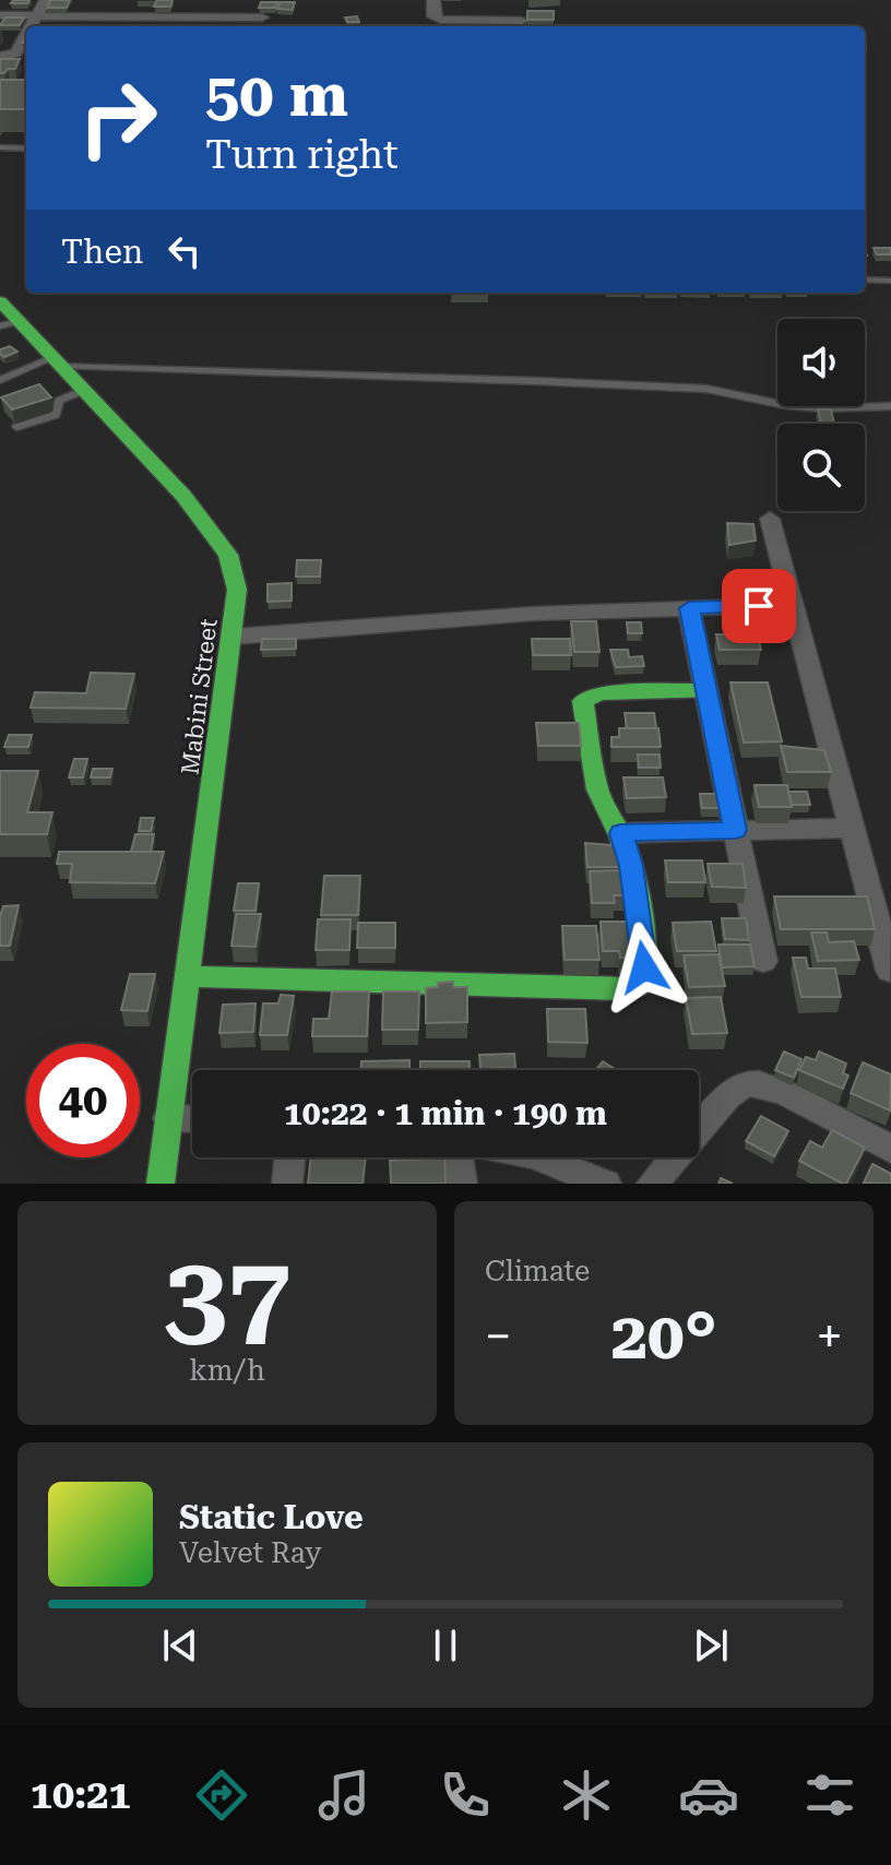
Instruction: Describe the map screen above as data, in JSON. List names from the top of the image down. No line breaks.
{"streets":{"main road":["Mabini Street"]},"page":{"turn":["50 m","Turn right"],"then":"Then","limit":"40","trip":"10:22 · 1 min · 190 m","tile":[["37","km/h"],"Climate"],"heat":["−","20°","+"],"song":["Static Love","Velvet Ray"],"tabs":"10:21"}}
